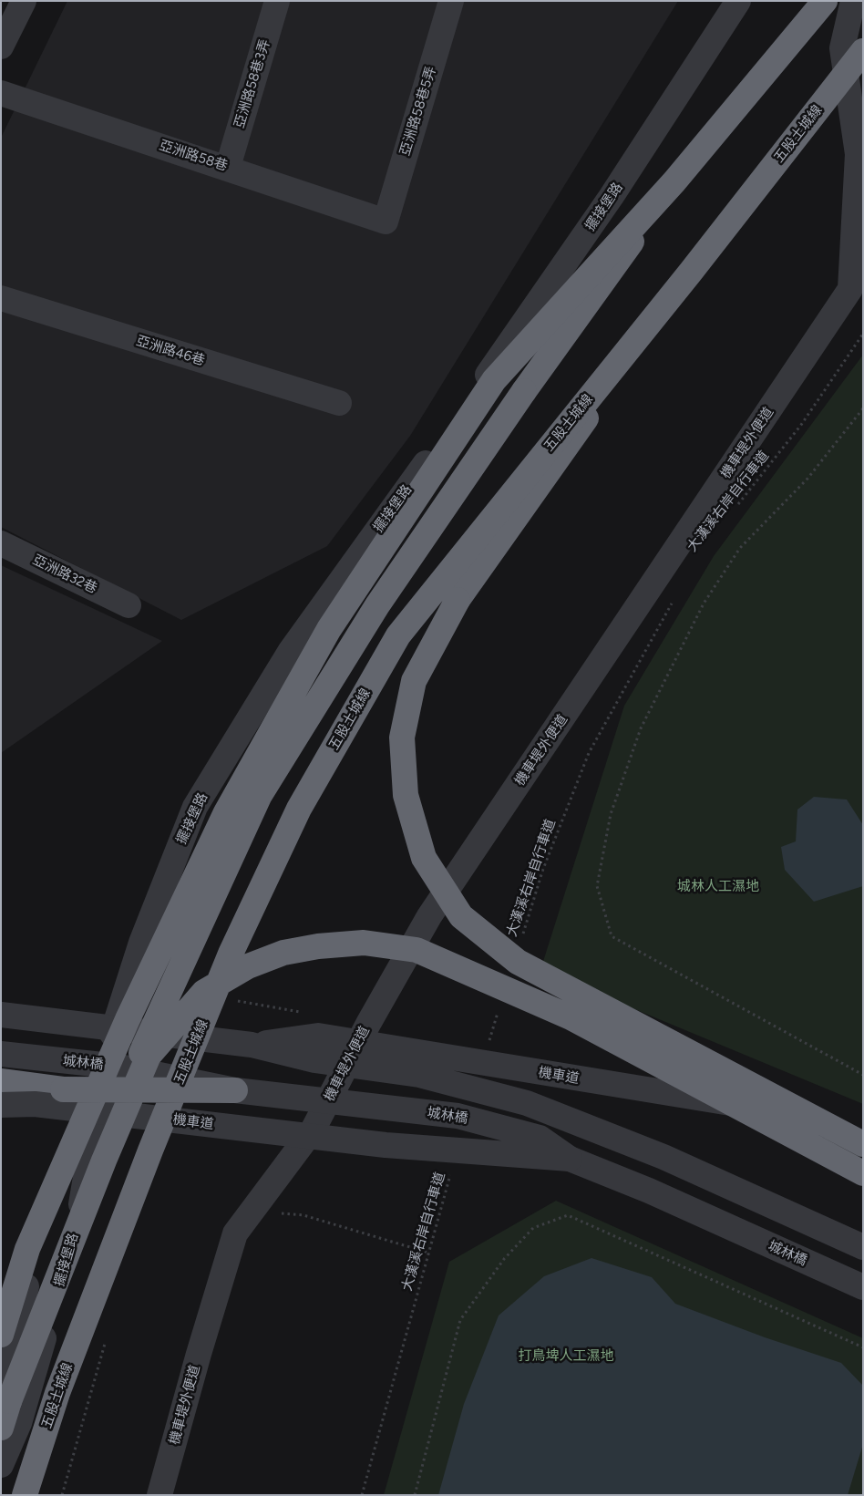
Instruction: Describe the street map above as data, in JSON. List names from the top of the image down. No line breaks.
{"streets":{"highway":["五股土城線"],"street":["亞洲路58巷3弄","亞洲路58巷5弄","亞洲路58巷","擺接堡路","亞洲路46巷","機車堤外便道","亞洲路32巷","城林橋","機車道"],"path":["大漢溪右岸自行車道"]},"crossings":[["亞洲路58巷3弄","亞洲路58巷"],["亞洲路58巷5弄","亞洲路58巷"],["城林橋","機車道"]],"parks":["城林人工濕地","打鳥埤人工濕地"]}
